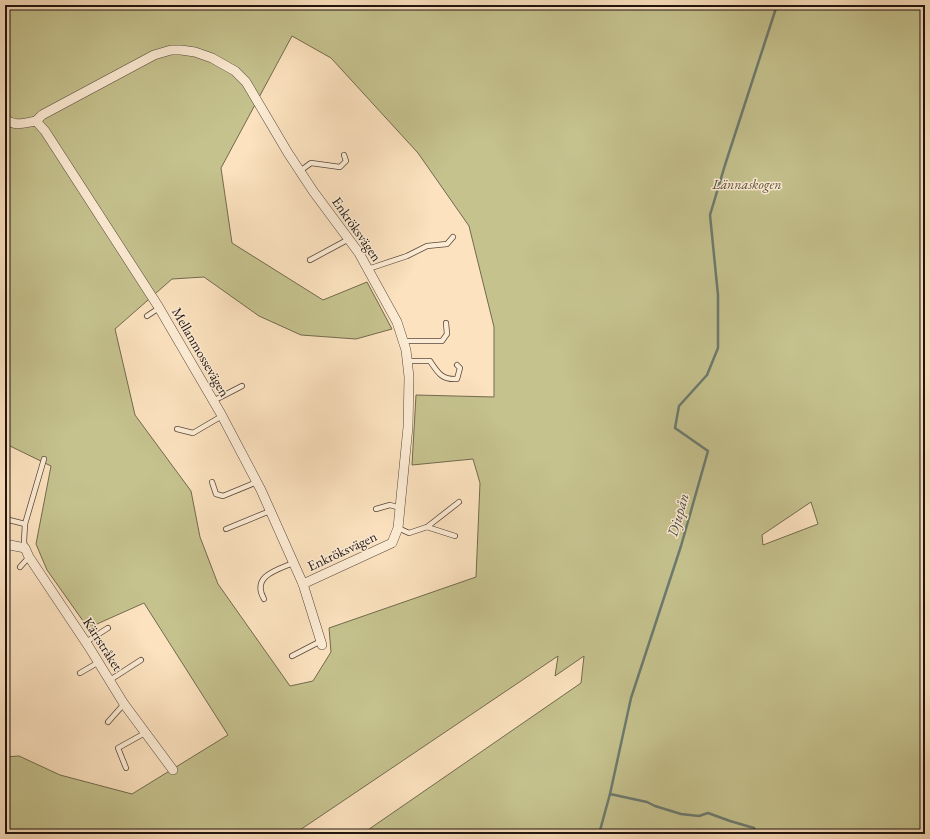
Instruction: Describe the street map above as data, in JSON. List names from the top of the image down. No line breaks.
{"streets":{"street":["Enkröksvägen","Mellanmossevägen","Kärrstråket"]},"crossings":[["Enkröksvägen","Mellanmossevägen"]],"water":["Djupån"],"parks":["Lännaskogen"]}
